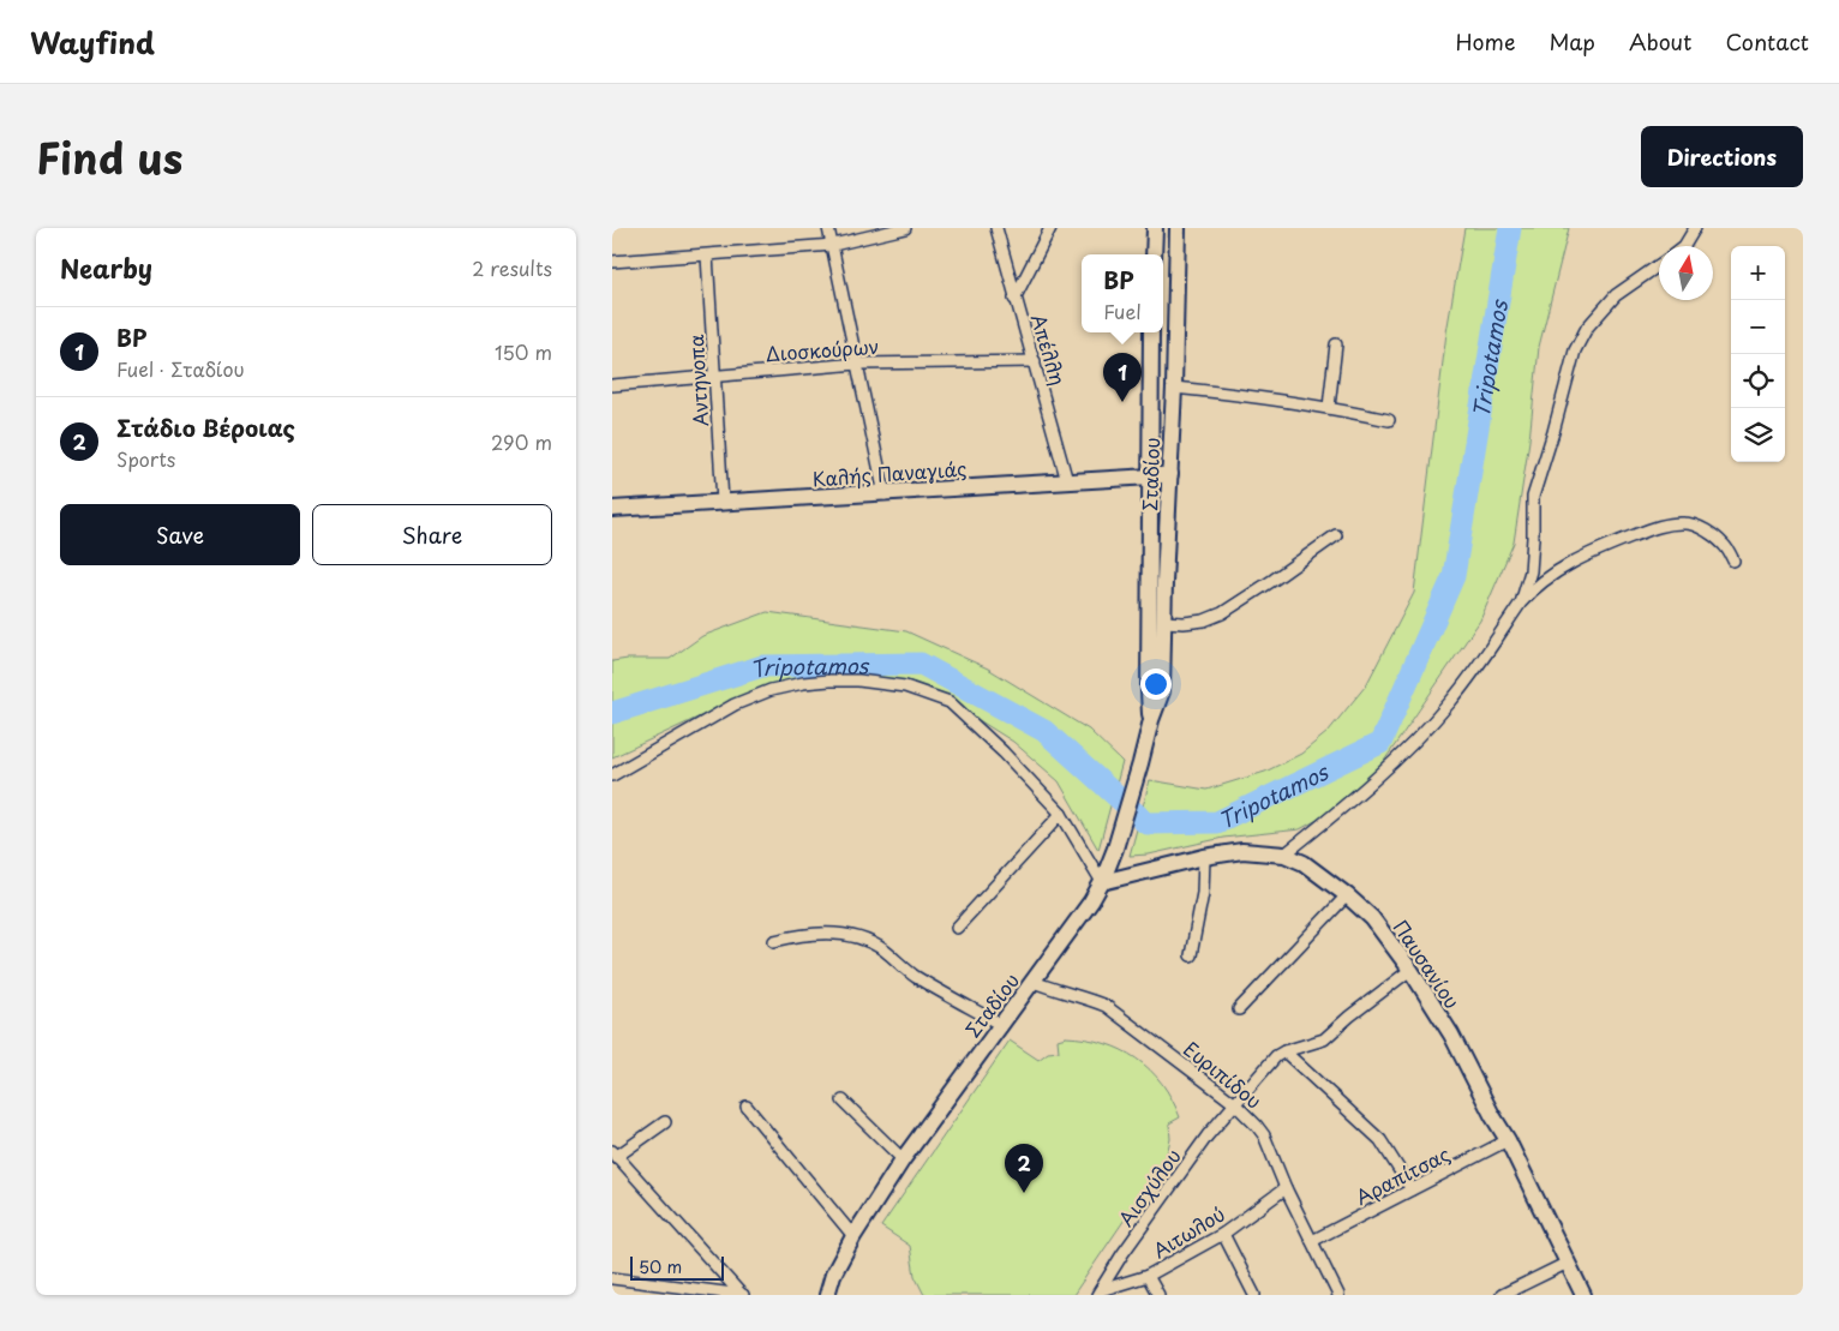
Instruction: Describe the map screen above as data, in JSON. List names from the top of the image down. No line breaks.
{"streets":{"main road":["Καλής Παναγιάς","Σταδίου","Παυσανίου"],"street":["Διοσκούρων","Απέλλη","Αντηνοπα","Ευριπίδου","Αραπίτσας","Αισχύλου","Αιτωλού"]},"crossings":[["Διοσκούρων","Απέλλη"],["Διοσκούρων","Αντηνοπα"],["Απέλλη","Καλής Παναγιάς"],["Αντηνοπα","Καλής Παναγιάς"],["Καλής Παναγιάς","Σταδίου"],["Σταδίου","Παυσανίου"],["Σταδίου","Ευριπίδου"],["Παυσανίου","Αραπίτσας"],["Ευριπίδου","Αραπίτσας"],["Ευριπίδου","Αισχύλου"],["Ευριπίδου","Αιτωλού"],["Αισχύλου","Αιτωλού"]],"water":["Tripotamos"],"scale_bar":"50 m","north":"top","page":{"header":"Wayfind","nav":["Home","Map","About","Contact"],"title":"Find us","buttons":["Directions",["Save","Share"]],"heading":["Nearby","2 results"],"map_buttons":["+","−"],"popup":["BP","Fuel"],"list":[{"mark":"1","name":"BP","note":"Fuel · Σταδίου","value":"150 m"},{"mark":"2","name":"Στάδιο Βέροιας","note":"Sports","value":"290 m"}],"pins":["1","2"],"scale":"50 m"}}
